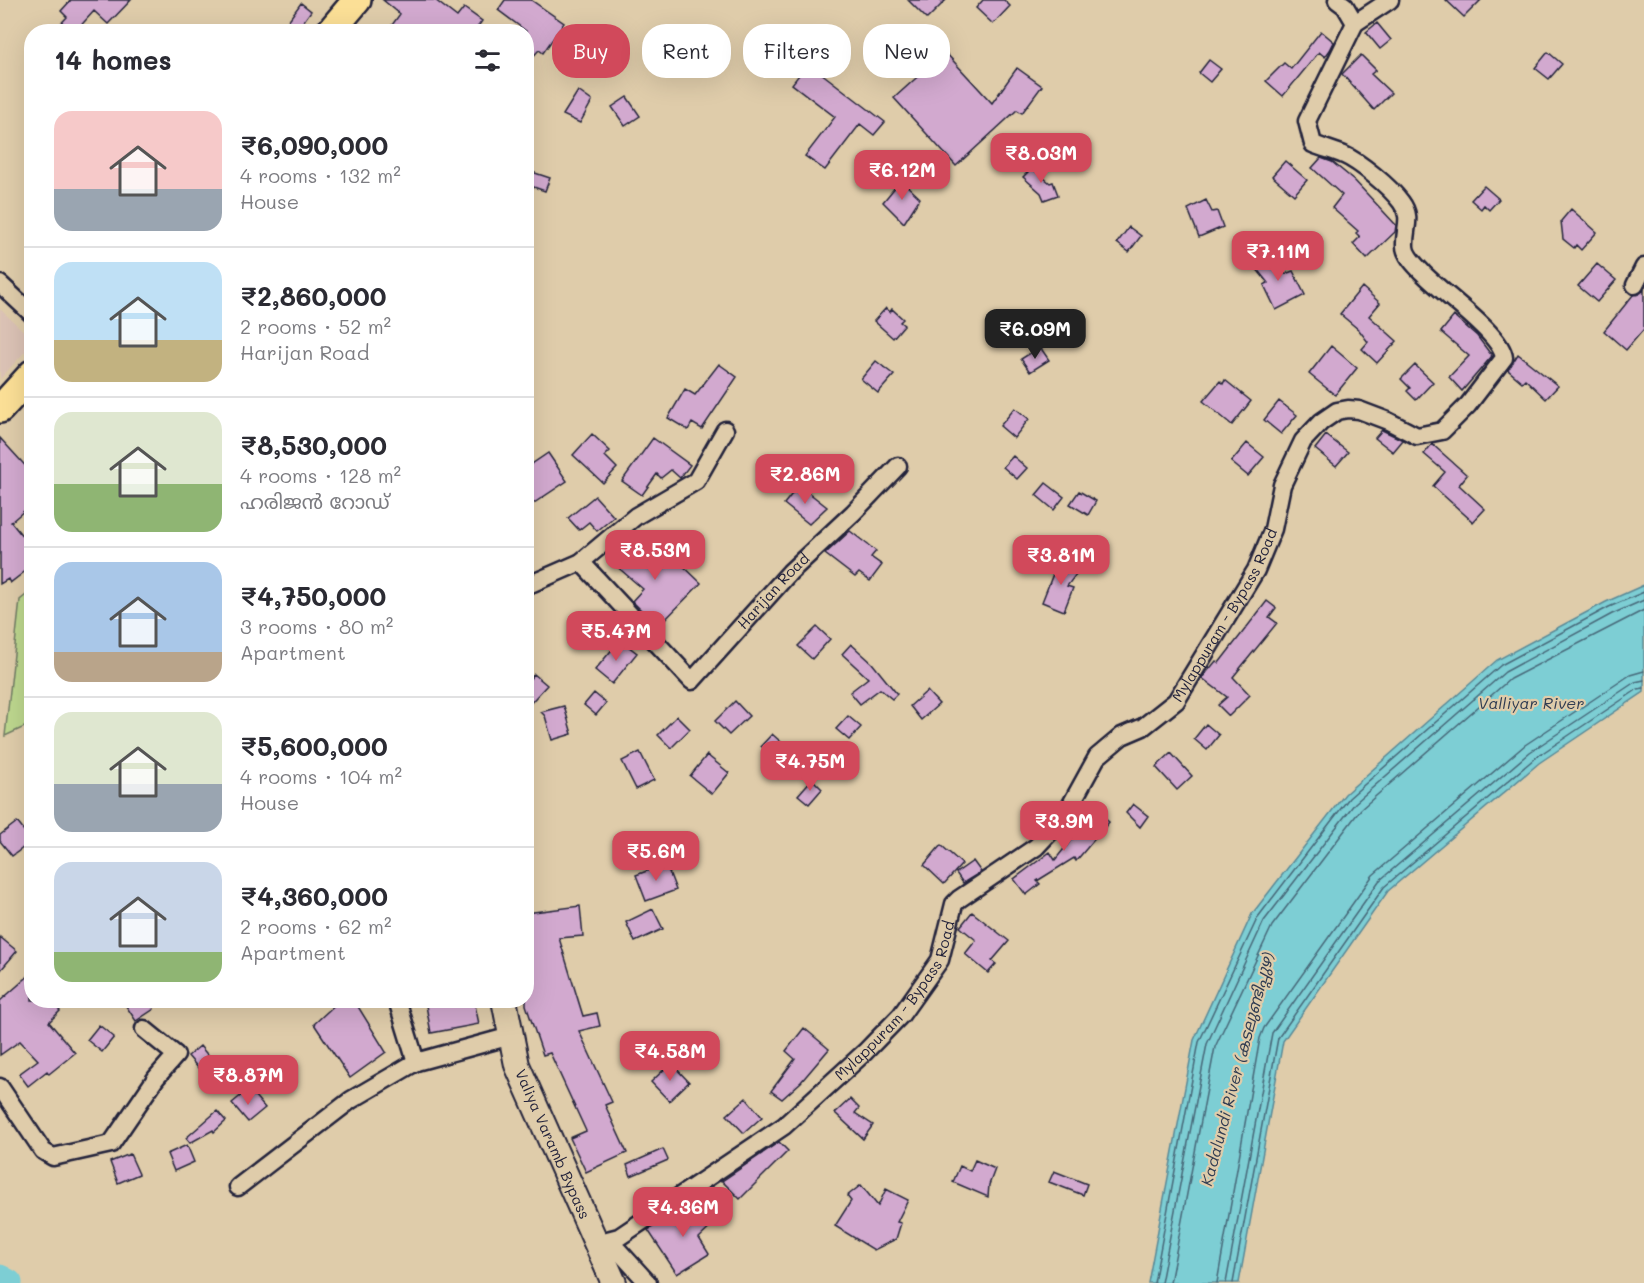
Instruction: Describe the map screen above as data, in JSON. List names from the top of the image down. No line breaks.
{"streets":{"street":["Harijan Road","Mylappuram - Bypass Road","Valiya Varamb Bypass"]},"crossings":[["Mylappuram - Bypass Road","Valiya Varamb Bypass"]],"water":["Valliyar River","Kadalundi River (കടലുണ്ടിപ്പുഴ)"],"page":{"chip":["Buy","Rent","Filters","New"],"heading":"14 homes","list":[{"name":"₹6,090,000","note":"4 rooms · 132 m² · House"},{"name":"₹2,860,000","note":"2 rooms · 52 m² · Harijan Road"},{"name":"₹8,530,000","note":"4 rooms · 128 m² · ഹരിജൻ റോഡ്"},{"name":"₹4,750,000","note":"3 rooms · 80 m² · Apartment"},{"name":"₹5,600,000","note":"4 rooms · 104 m² · House"},{"name":"₹4,360,000","note":"2 rooms · 62 m² · Apartment"}],"price":["₹8.03M","₹6.12M","₹7.11M","₹6.09M","₹2.86M","₹8.53M","₹3.81M","₹5.47M","₹4.75M","₹3.9M","₹5.6M","₹4.58M","₹8.87M","₹4.36M"]}}
